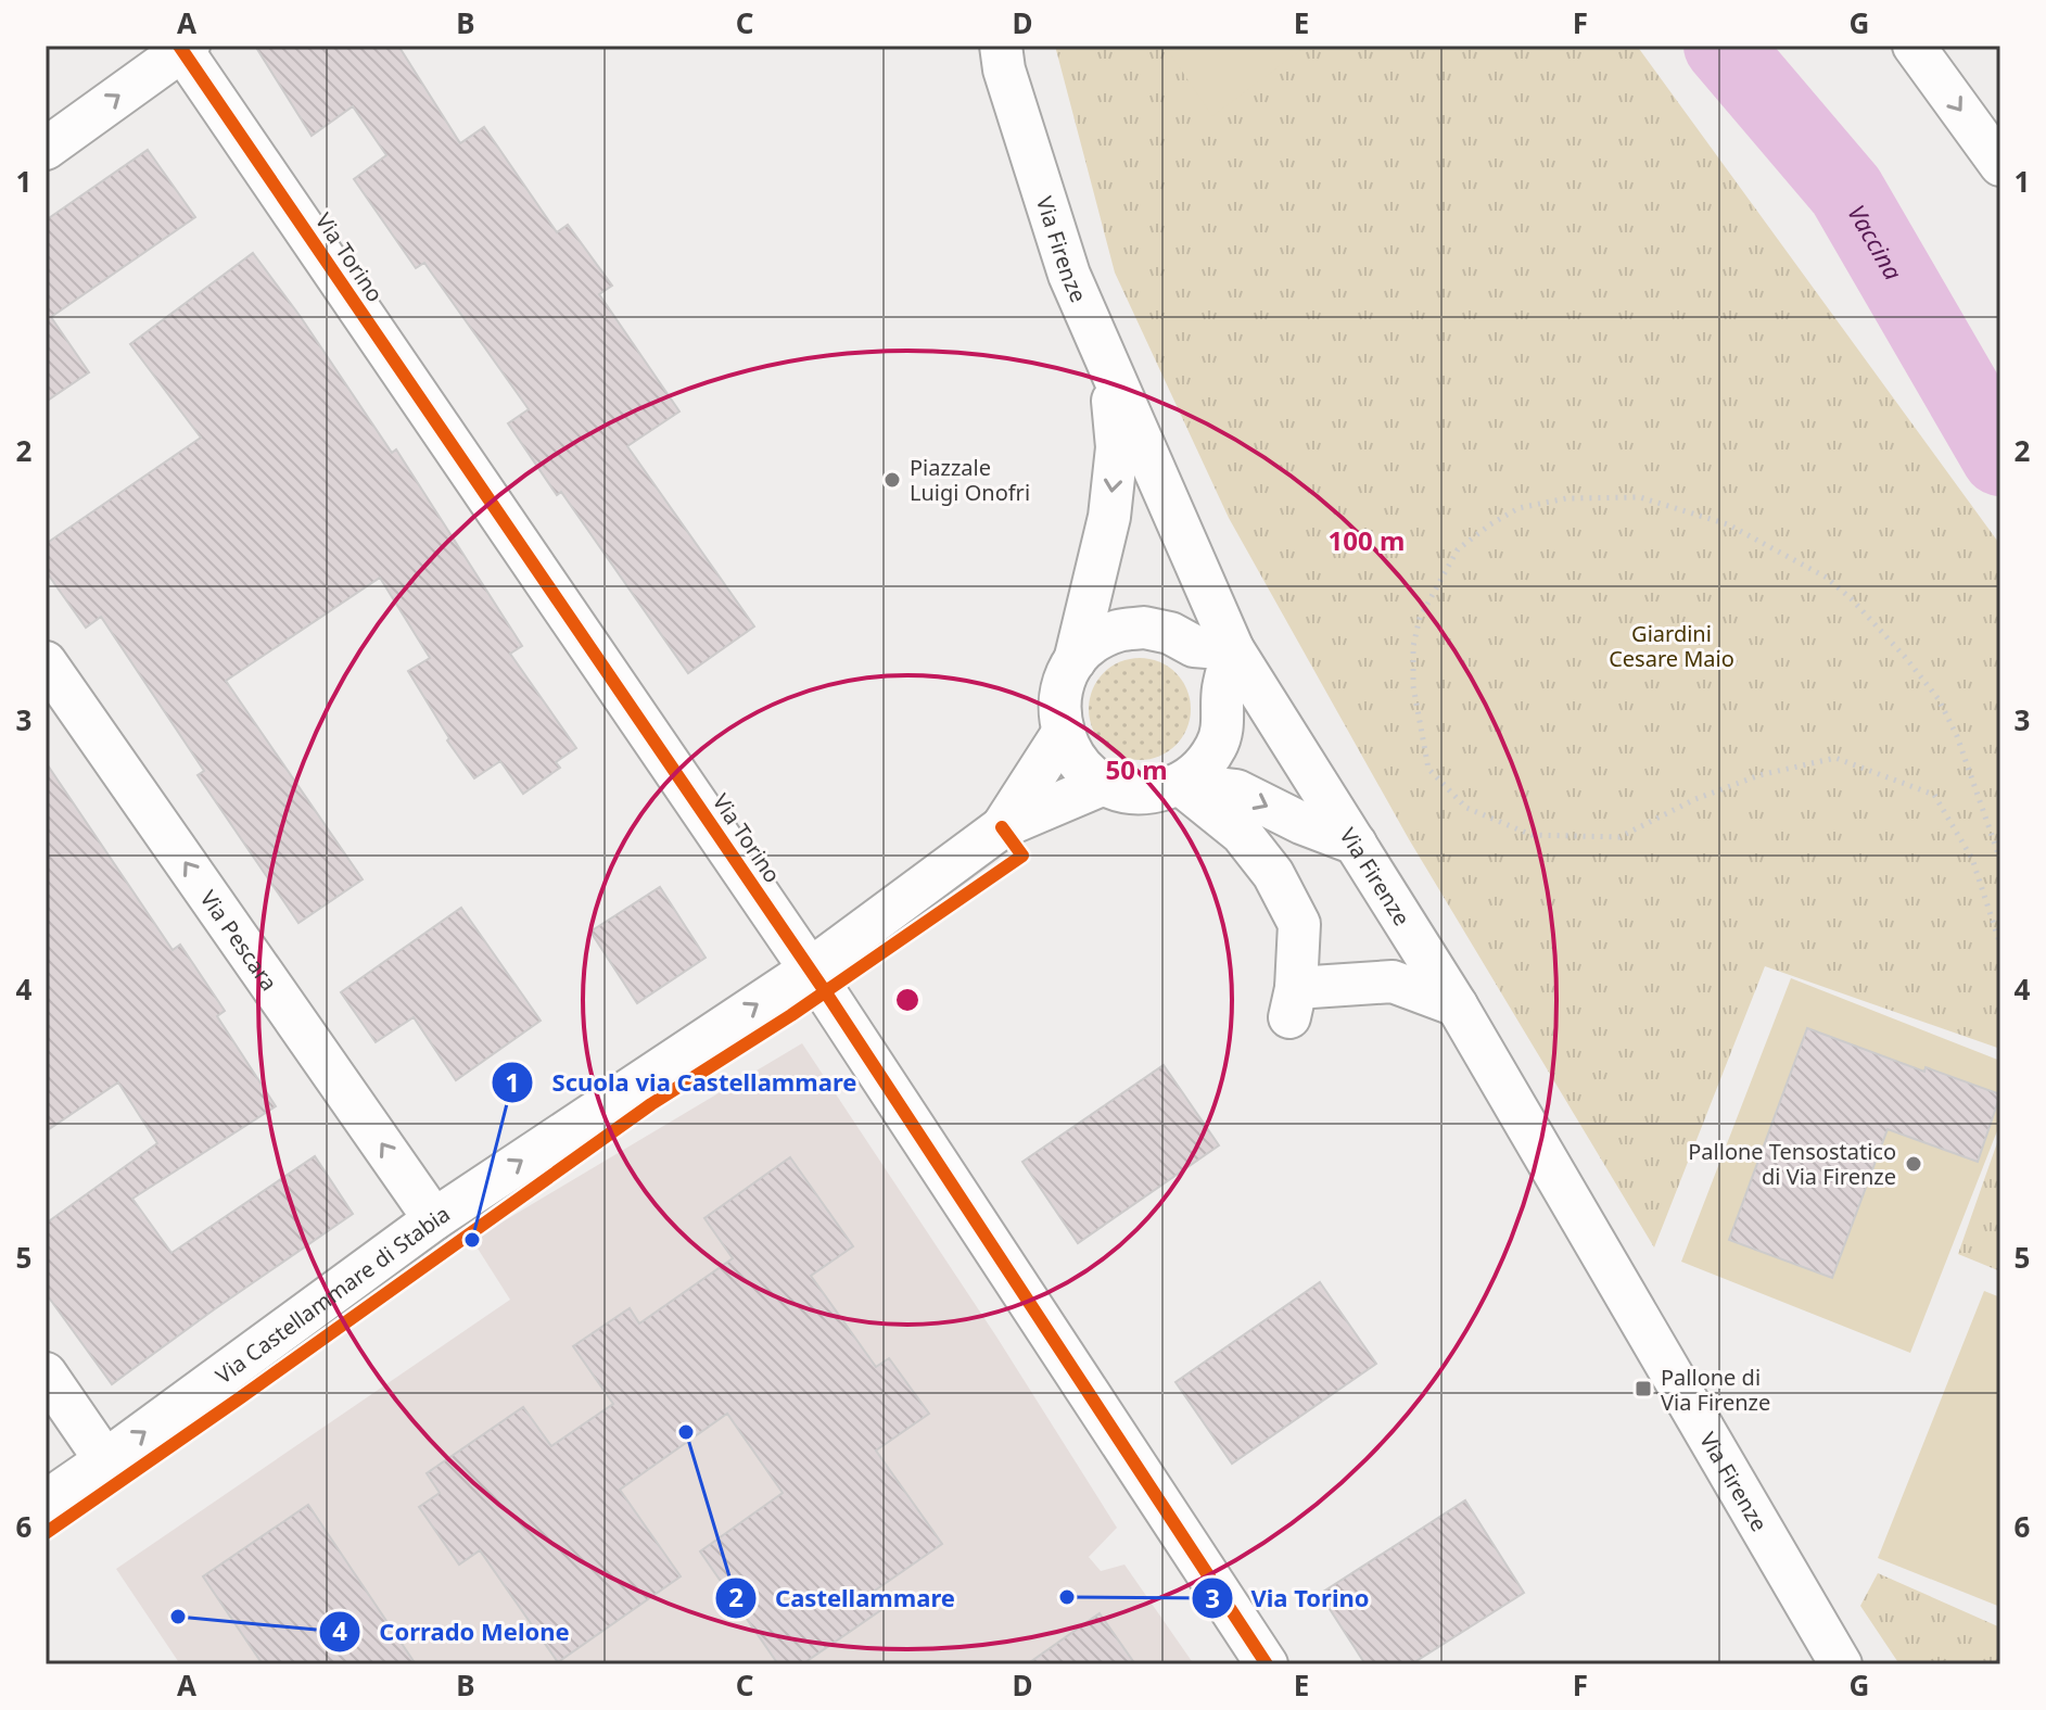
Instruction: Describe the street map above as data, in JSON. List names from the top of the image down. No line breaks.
{"streets":{"street":["Via Firenze","Via Torino","Via Pescara","Via Castellammare di Stabia"]},"crossings":[["Via Firenze","Via Castellammare di Stabia"],["Via Torino","Via Castellammare di Stabia"],["Via Pescara","Via Castellammare di Stabia"]],"one_way":["Via Pescara","Via Castellammare di Stabia"],"water":["Vaccina"],"parks":["Giardini Cesare Maio"],"places":{"other":["Piazzale Luigi Onofri","Pallone Tensostatico di Via Firenze","Scuola via Castellammare","Castellammare","Via Torino","Corrado Melone"],"transit":["Pallone di Via Firenze"]},"grid":{"columns":["A","B","C","D","E","F","G"],"rows":["1","2","3","4","5","6"]},"rings":["100 m","50 m"]}
